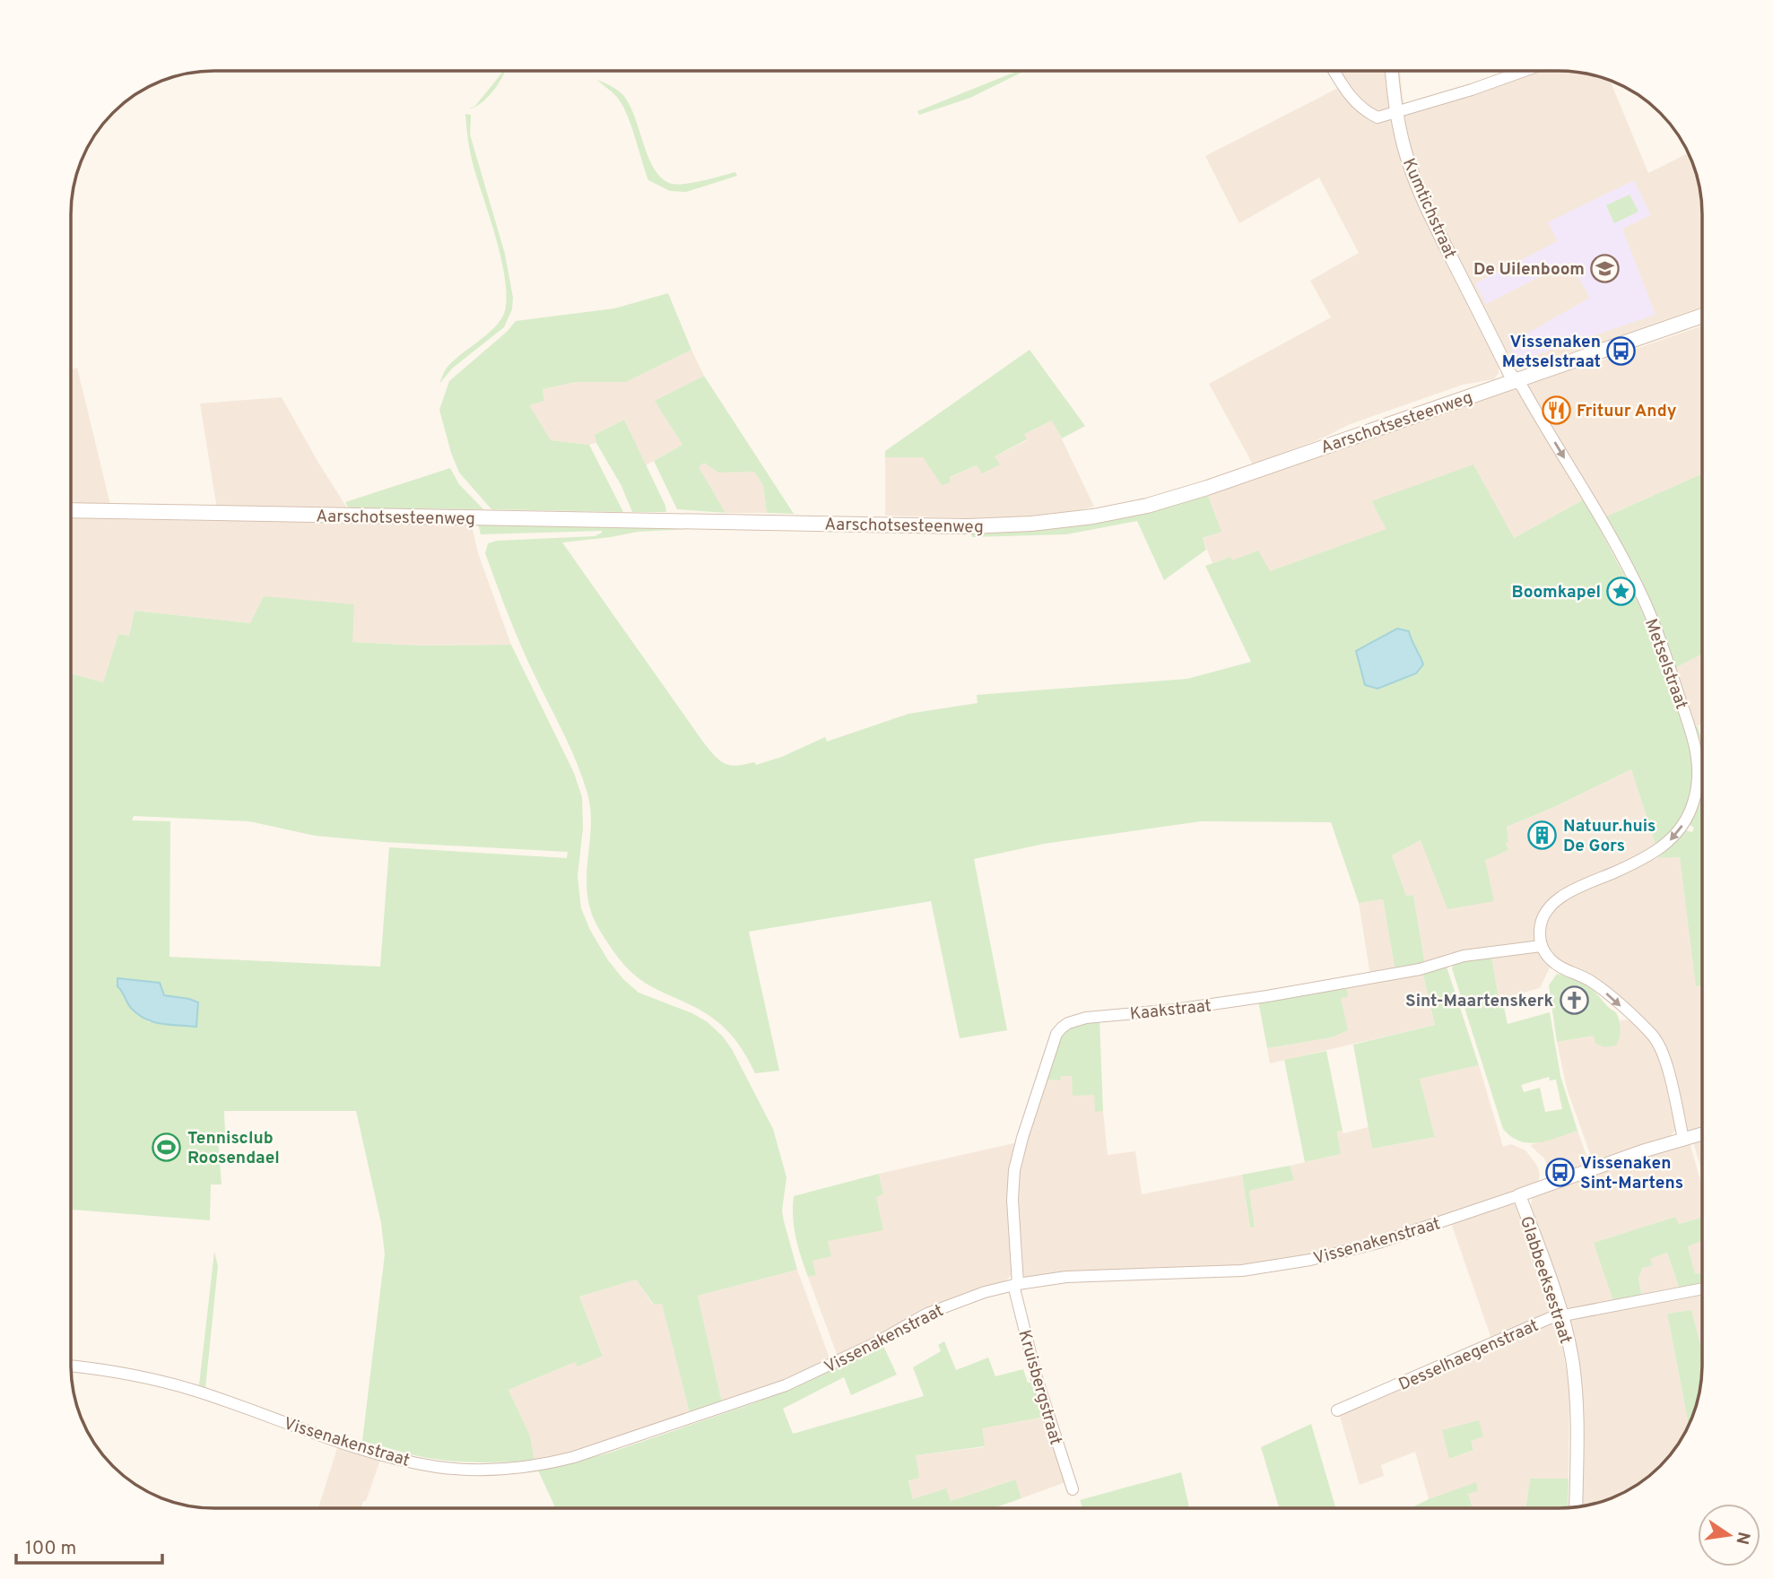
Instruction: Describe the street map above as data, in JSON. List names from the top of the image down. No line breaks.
{"streets":{"main road":["Aarschotsesteenweg"],"street":["Kumtichstraat","Metselstraat","Kaakstraat","Vissenakenstraat","Glabbeeksestraat","Desselhaegenstraat","Kruisbergstraat"]},"crossings":[["Kumtichstraat","Aarschotsesteenweg"],["Kumtichstraat","Metselstraat"],["Aarschotsesteenweg","Metselstraat"],["Metselstraat","Kaakstraat"],["Kaakstraat","Vissenakenstraat"],["Kaakstraat","Kruisbergstraat"],["Vissenakenstraat","Glabbeeksestraat"],["Vissenakenstraat","Kruisbergstraat"],["Glabbeeksestraat","Desselhaegenstraat"]],"one_way":["Metselstraat"],"places":{"school or university":["De Uilenboom"],"bus stop":["Vissenaken Metselstraat","Vissenaken Sint-Martens"],"restaurant":["Frituur Andy"],"place":["Boomkapel"],"building":["Natuur.huis De Gors"],"church":["Sint-Maartenskerk"],"sports":["Tennisclub Roosendael"]},"scale_bar":"100 m","north":"right"}
